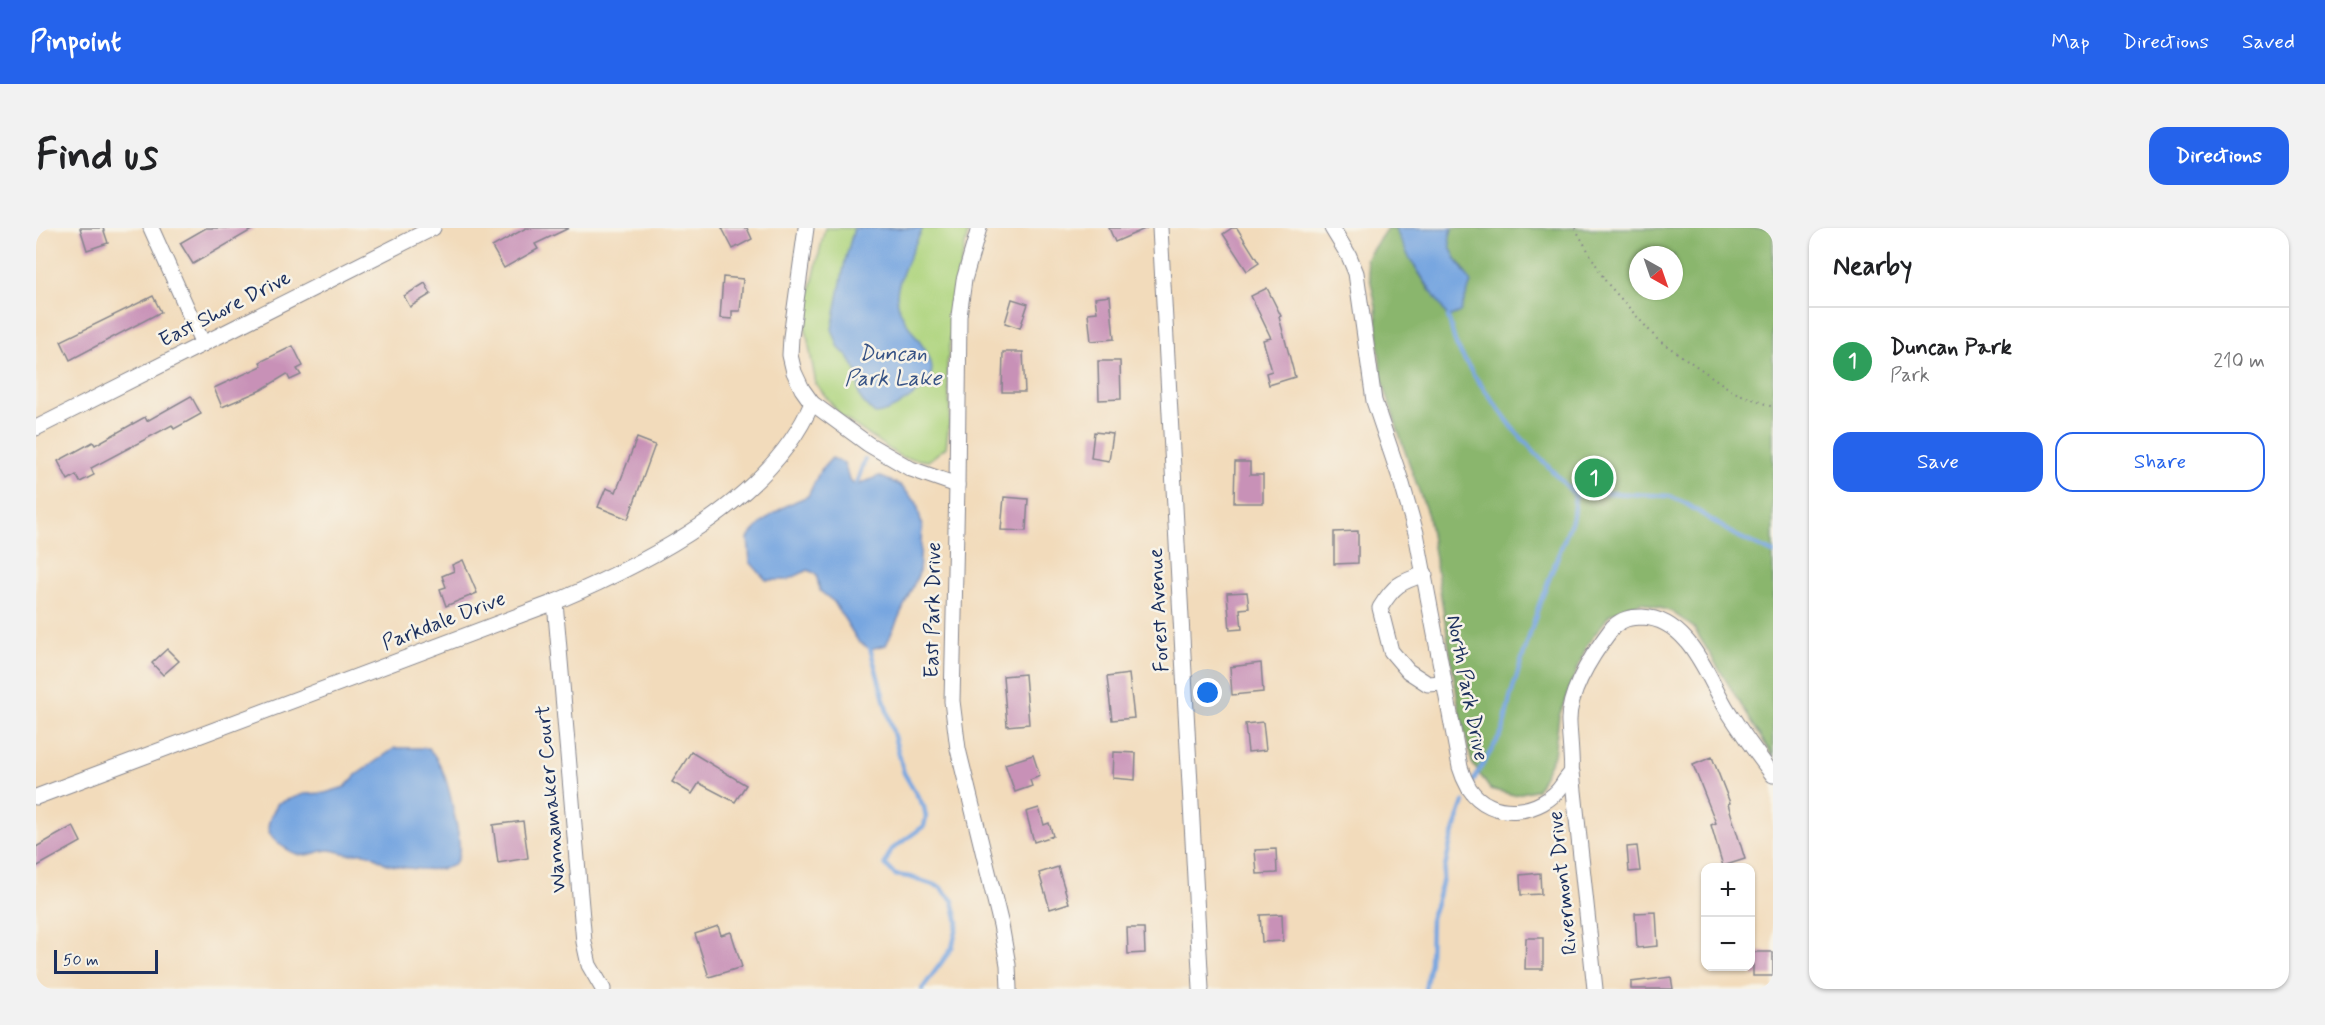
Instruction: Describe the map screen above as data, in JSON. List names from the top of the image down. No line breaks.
{"streets":{"street":["East Shore Drive","East Park Drive","Forest Avenue","Parkdale Drive","North Park Drive","Wannamaker Court","Rivermont Drive"]},"crossings":[["Parkdale Drive","Wannamaker Court"],["North Park Drive","Rivermont Drive"]],"water":["Duncan Park Lake"],"scale_bar":"50 m","north":"bottom right","page":{"header":"Pinpoint","nav":["Map","Directions","Saved"],"buttons":["Directions",["Save","Share"]],"title":"Find us","heading":"Nearby","list":[{"mark":"1","name":"Duncan Park","note":"Park","value":"210 m"}],"pins":"1","map_buttons":["+","−"],"scale":"50 m"}}
